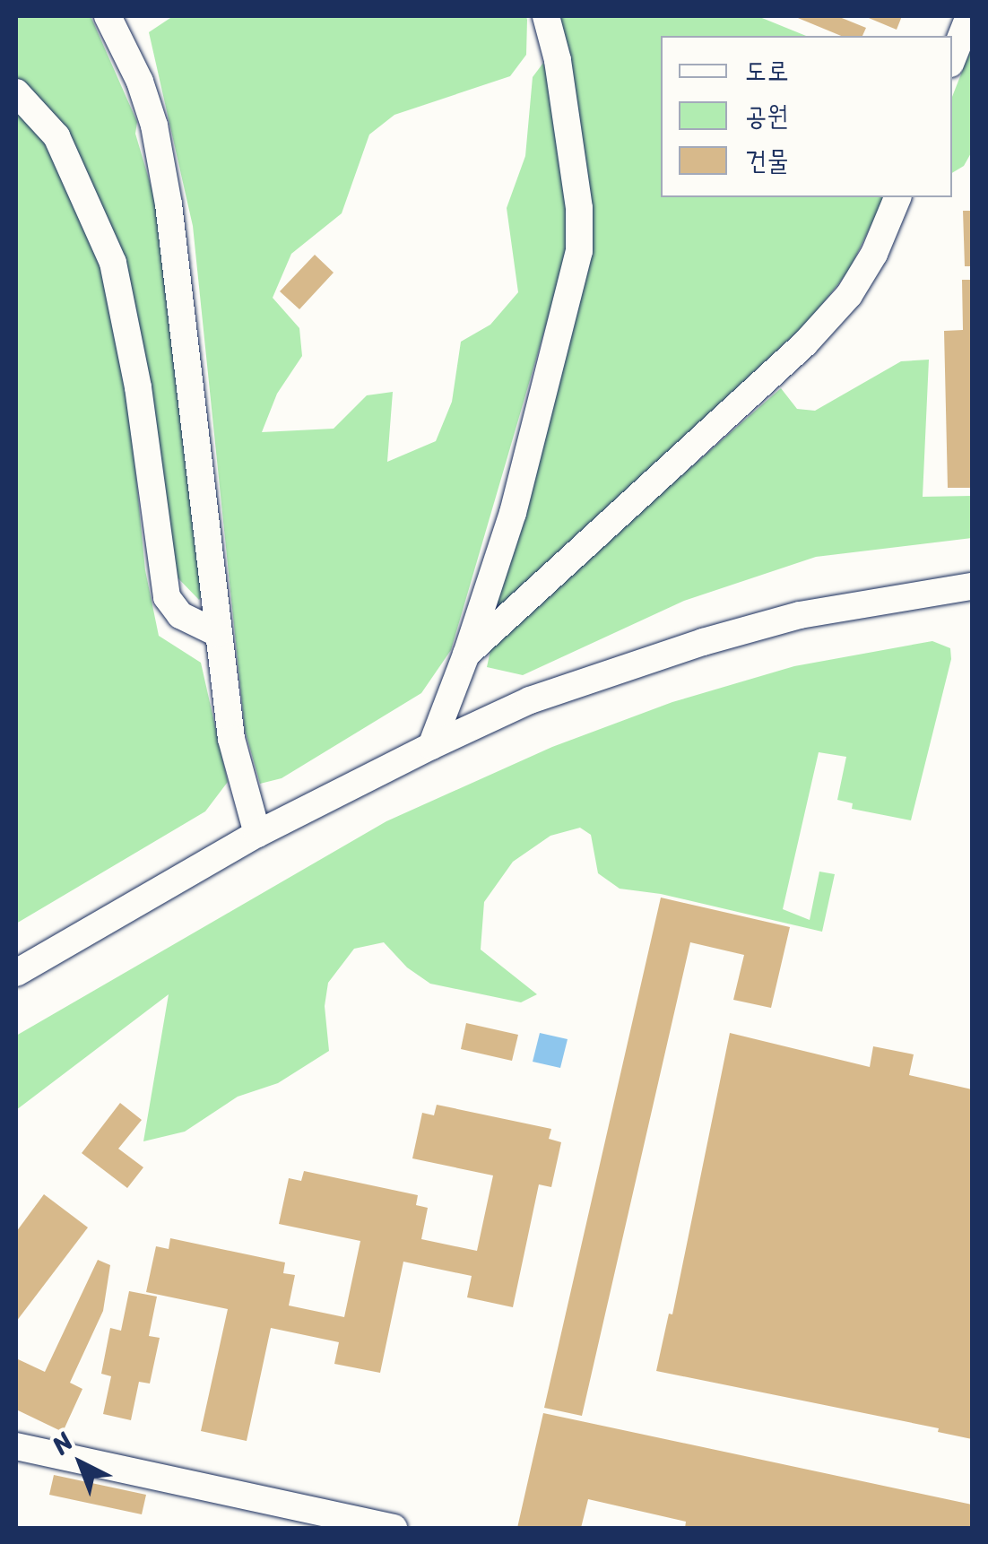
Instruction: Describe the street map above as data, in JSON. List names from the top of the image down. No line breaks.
{"legend":["도로","공원","건물"],"north":"top left"}
